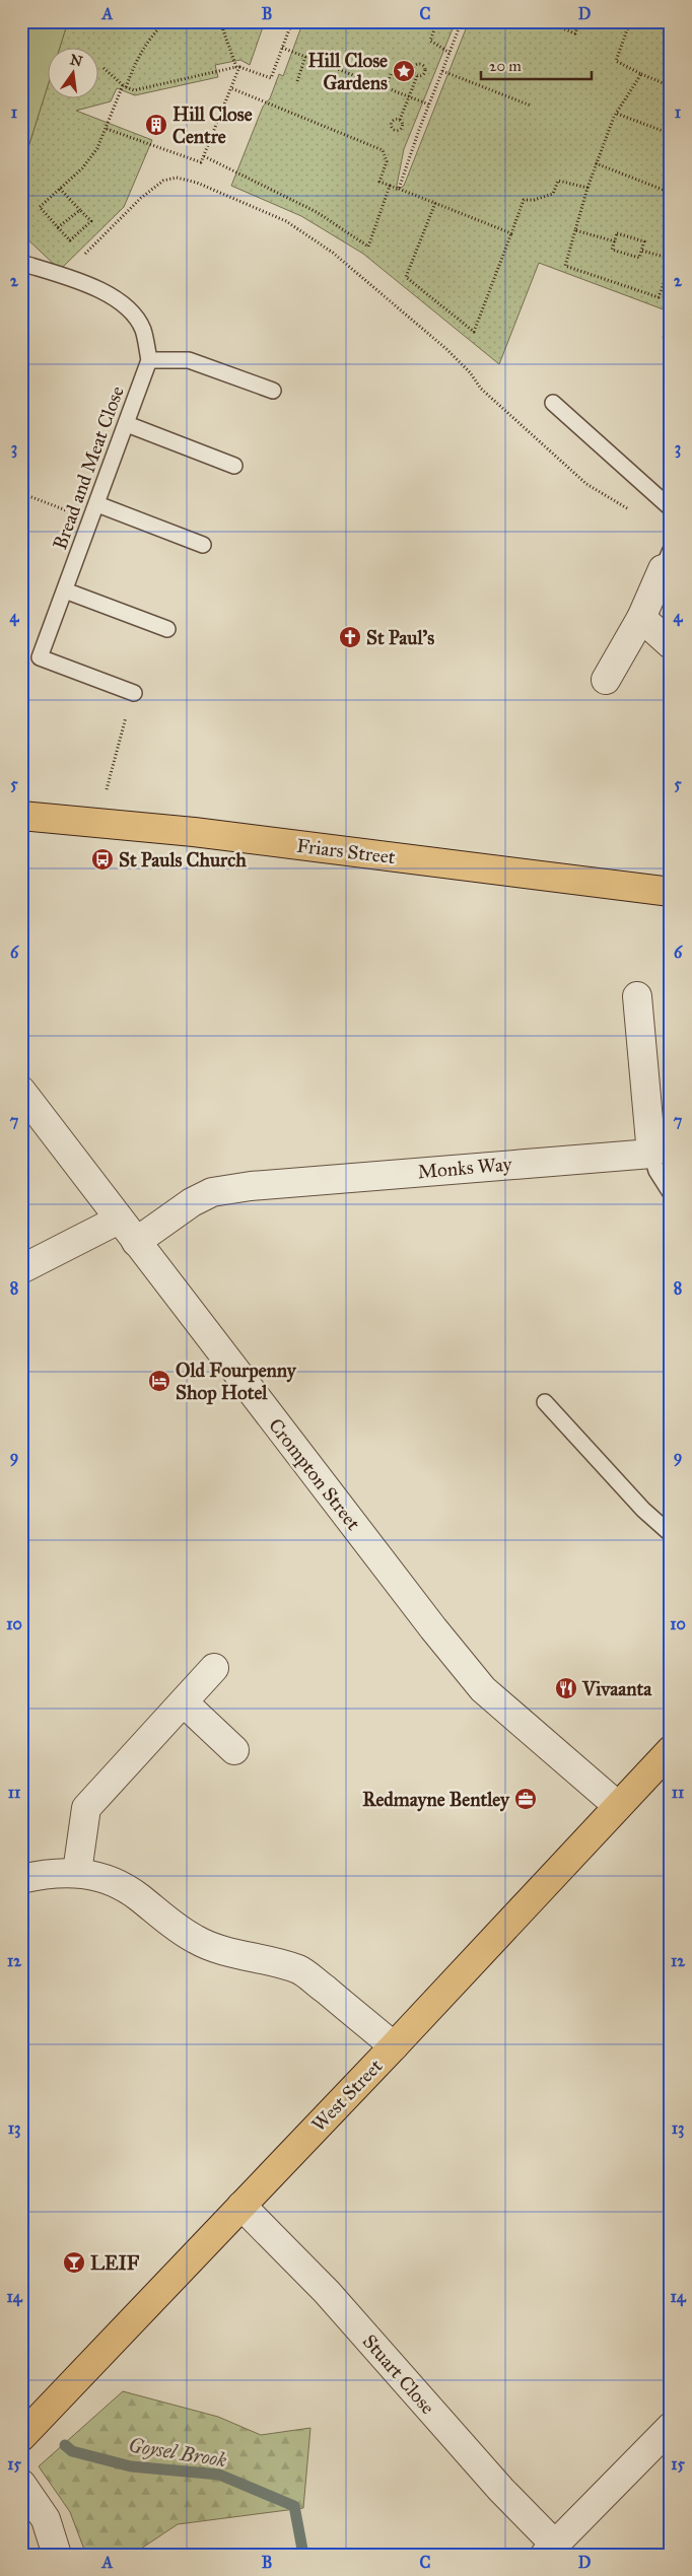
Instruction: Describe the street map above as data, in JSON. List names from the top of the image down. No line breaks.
{"streets":{"main road":["Friars Street","West Street"],"street":["Monks Way","Crompton Street","Stuart Close"],"lane":["Bread and Meat Close"]},"crossings":[["Monks Way","Crompton Street"],["Crompton Street","West Street"],["West Street","Stuart Close"]],"water":["Goysel Brook"],"places":{"place":["Hill Close Gardens"],"building":["Hill Close Centre"],"church":["St Paul's"],"bus stop":["St Pauls Church"],"hotel":["Old Fourpenny Shop Hotel"],"restaurant":["Vivaanta"],"office":["Redmayne Bentley"],"bar":["LEIF"]},"scale_bar":"20 m","north":"top","grid":{"columns":["A","B","C","D"],"rows":["1","2","3","4","5","6","7","8","9","10","11","12","13","14","15"]}}
